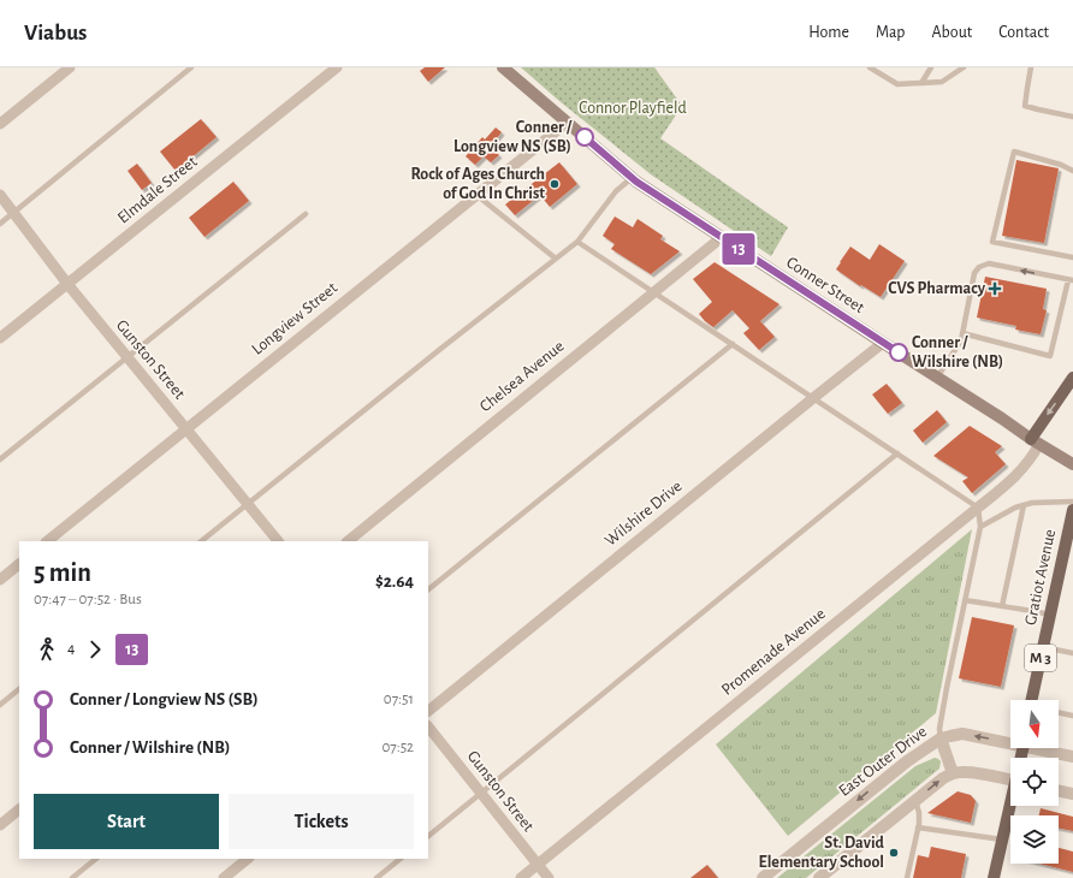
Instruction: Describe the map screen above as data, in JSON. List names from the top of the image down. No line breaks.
{"streets":{"main road":["Conner Street","Gratiot Avenue","M 3"],"street":["Elmdale Street","Longview Street","Gunston Street","Chelsea Avenue","Wilshire Drive","Promenade Avenue","East Outer Drive"]},"crossings":[["Elmdale Street","Gunston Street"],["Conner Street","Longview Street"],["Conner Street","Chelsea Avenue"],["Conner Street","Wilshire Drive"],["Conner Street","Promenade Avenue"],["Longview Street","Gunston Street"],["Gunston Street","Promenade Avenue"]],"parks":["Connor Playfield"],"places":{"other":["Conner / Longview NS (SB)","Rock of Ages Church of God In Christ","Conner / Wilshire (NB)","St. David Elementary School"],"health":["CVS Pharmacy"]},"lines":["bus line 13"],"north":"bottom","page":{"header":"Viabus","nav":["Home","Map","About","Contact"],"on_map":"13","heading":["5 min","07:47 – 07:52 · Bus","$2.64"],"legs":["4","13"],"list":[{"name":"Conner / Longview NS (SB)","value":"07:51"},{"name":"Conner / Wilshire (NB)","value":"07:52"}],"buttons":["Start","Tickets"]}}
